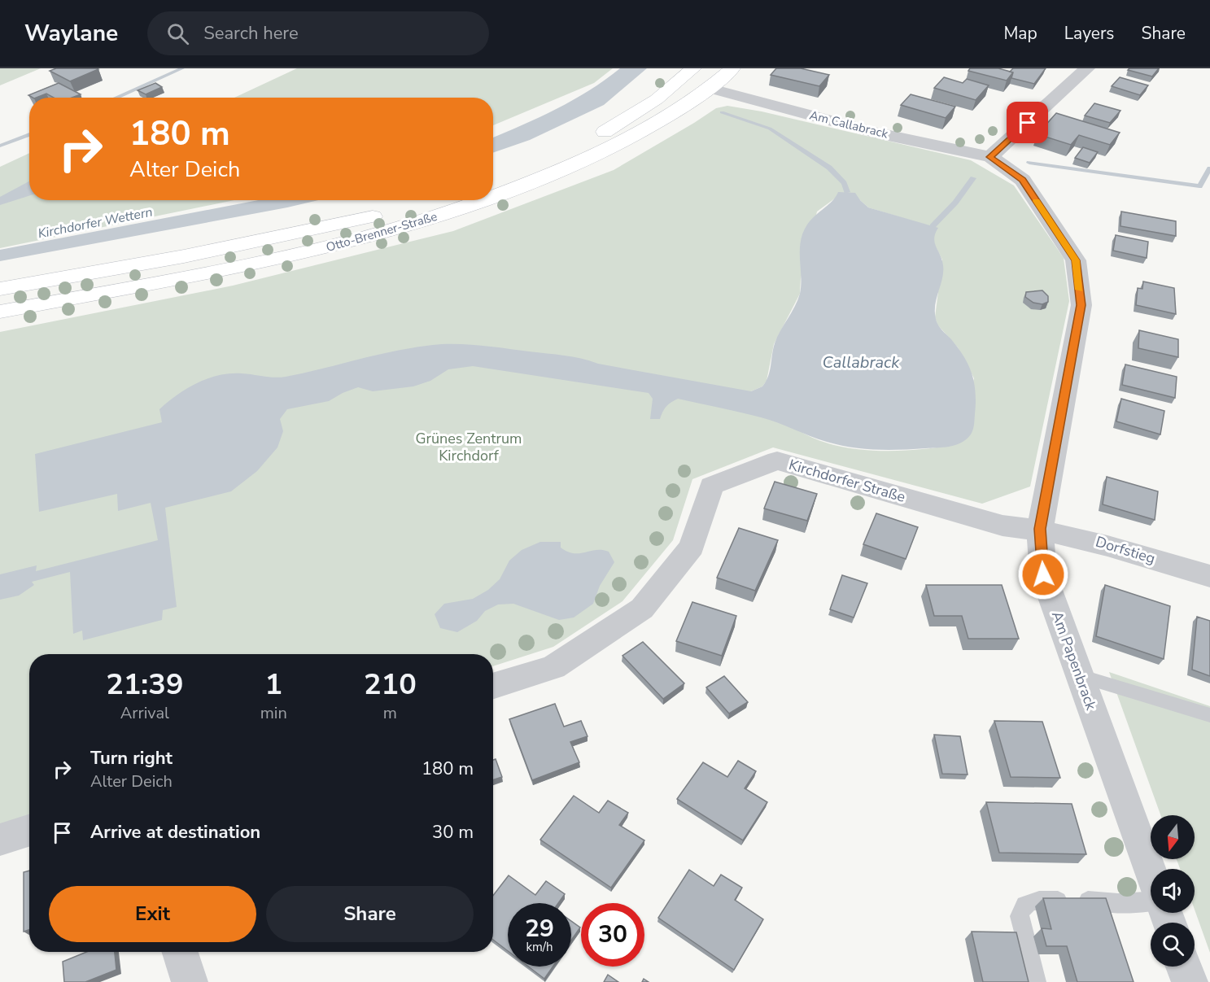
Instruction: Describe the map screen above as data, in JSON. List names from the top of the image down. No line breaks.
{"streets":{"main road":["Otto-Brenner-Straße"],"street":["Am Callabrack","Kirchdorfer Straße","Dorfstieg","Am Papenbrack"]},"crossings":[["Am Callabrack","Otto-Brenner-Straße"],["Am Callabrack","Am Papenbrack"],["Kirchdorfer Straße","Dorfstieg"],["Kirchdorfer Straße","Am Papenbrack"],["Dorfstieg","Am Papenbrack"]],"water":["Kirchdorfer Wettern","Callabrack"],"parks":["Grünes Zentrum Kirchdorf"],"north":"bottom","page":{"header":"Waylane","search":"Search here","nav":["Map","Layers","Share"],"turn":["180 m","Alter Deich"],"eta":["21:39","Arrival","1","min","210","m"],"list":[{"name":"Turn right","note":"Alter Deich","value":"180 m"},{"name":"Arrive at destination","value":"30 m"}],"buttons":["Exit","Share"],"speed":"29 km/h","limit":"30"}}
